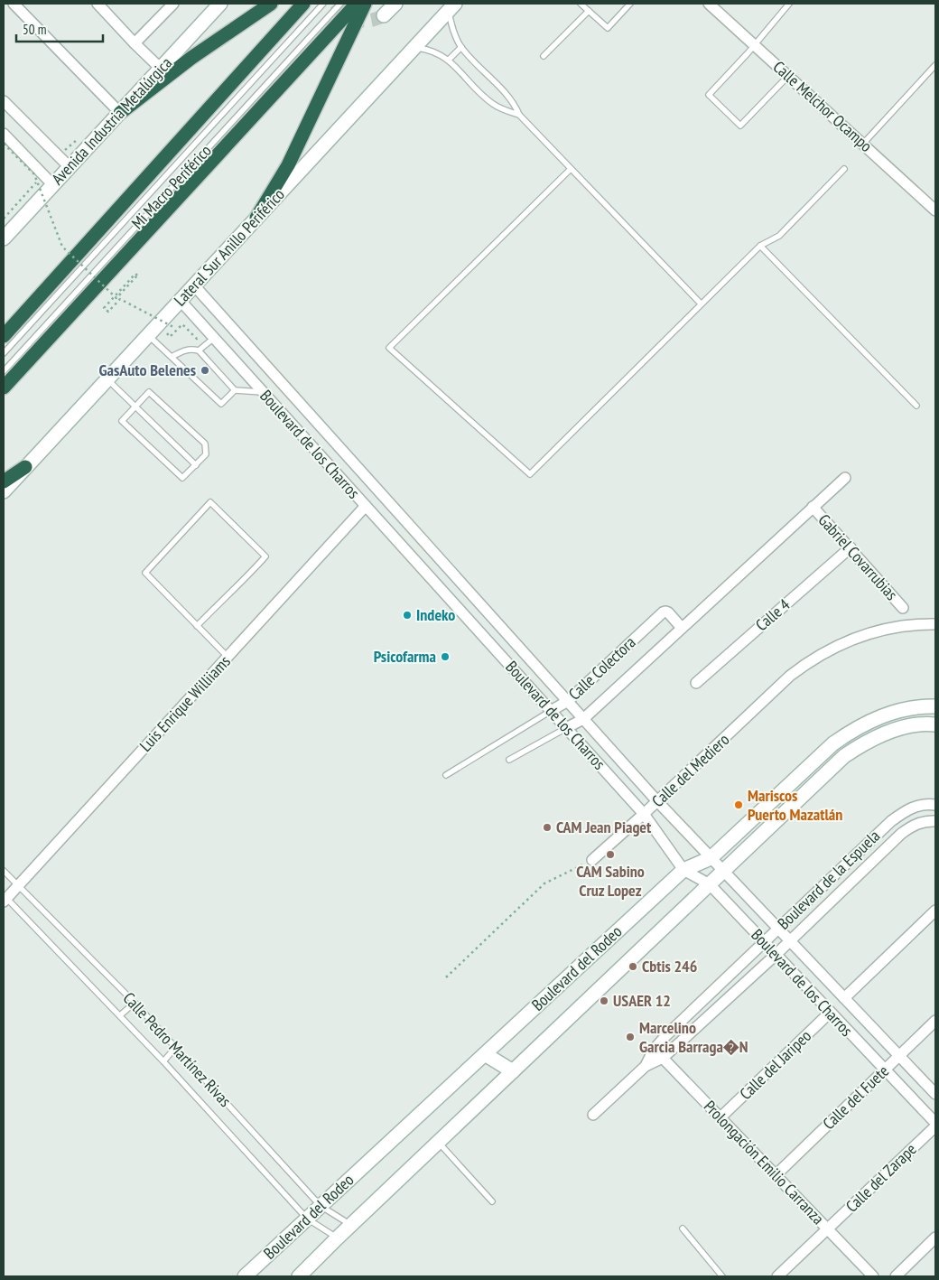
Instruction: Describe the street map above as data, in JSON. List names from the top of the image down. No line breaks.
{"streets":{"street":["Calle Melchor Ocampo","Avenida Industria Metalúrgica","Lateral Sur Anillo Periférico","Boulevard de los Charros","Gabriel Covarrubias","Calle 4","Calle Colectora","Luis Enrique Williiams","Calle del Mediero","Boulevard de la Espuela","Boulevard del Rodeo","Calle del Jaripeo","Calle del Fuete","Prolongación Emilio Carranza","Calle del Zarape"],"lane":["Mi Macro Periférico","Calle Pedro Martínez Rivas"]},"crossings":[["Lateral Sur Anillo Periférico","Boulevard de los Charros"],["Boulevard de los Charros","Calle Colectora"],["Boulevard de los Charros","Luis Enrique Williiams"],["Boulevard de los Charros","Calle del Mediero"],["Boulevard de los Charros","Boulevard de la Espuela"],["Boulevard de los Charros","Boulevard del Rodeo"],["Boulevard de los Charros","Calle del Jaripeo"],["Boulevard de los Charros","Calle del Fuete"],["Gabriel Covarrubias","Calle 4"],["Gabriel Covarrubias","Calle Colectora"],["Luis Enrique Williiams","Calle Pedro Martínez Rivas"],["Boulevard de la Espuela","Prolongación Emilio Carranza"],["Boulevard del Rodeo","Calle Pedro Martínez Rivas"],["Calle del Jaripeo","Prolongación Emilio Carranza"],["Calle del Fuete","Prolongación Emilio Carranza"],["Prolongación Emilio Carranza","Calle del Zarape"]],"places":["GasAuto Belenes","Indeko","Psicofarma","Mariscos Puerto Mazatlán","CAM Jean Piaget","CAM Sabino Cruz Lopez","Cbtis 246","USAER 12","Marcelino Garcia Barraga�N"],"scale_bar":"50 m"}
